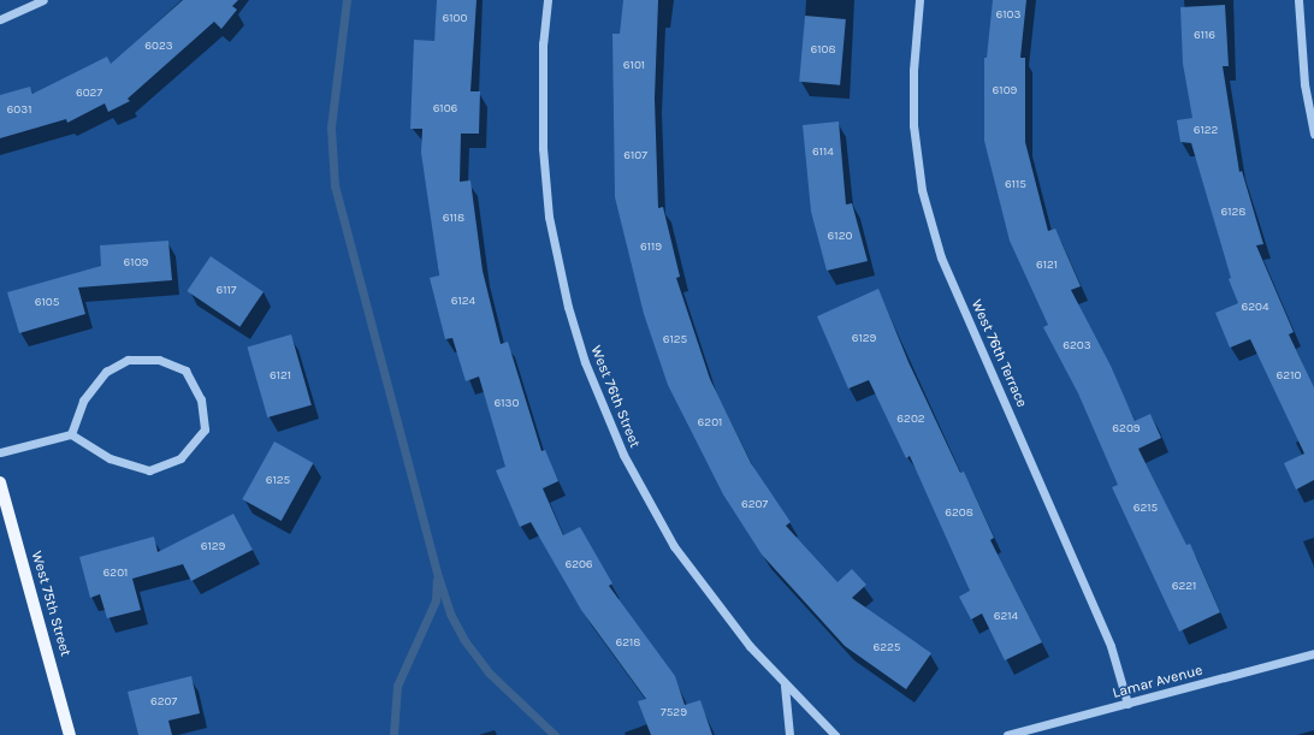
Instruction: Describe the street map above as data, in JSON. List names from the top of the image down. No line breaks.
{"streets":{"main road":["West 75th Street"],"street":["West 76th Terrace","West 76th Street","Lamar Avenue"]},"crossings":[["West 76th Terrace","Lamar Avenue"]],"house_numbers":["6103","6100","6116","6023","6108","6101","6109","6027","6106","6031","6122","6114","6107","6115","6128","6118","6120","6119","6109","6121","6117","6124","6105","6204","6129","6125","6203","6121","6210","6130","6202","6201","6209","6125","6207","6215","6208","6129","6206","6201","6221","6214","6218","6225","6207","7529"]}
